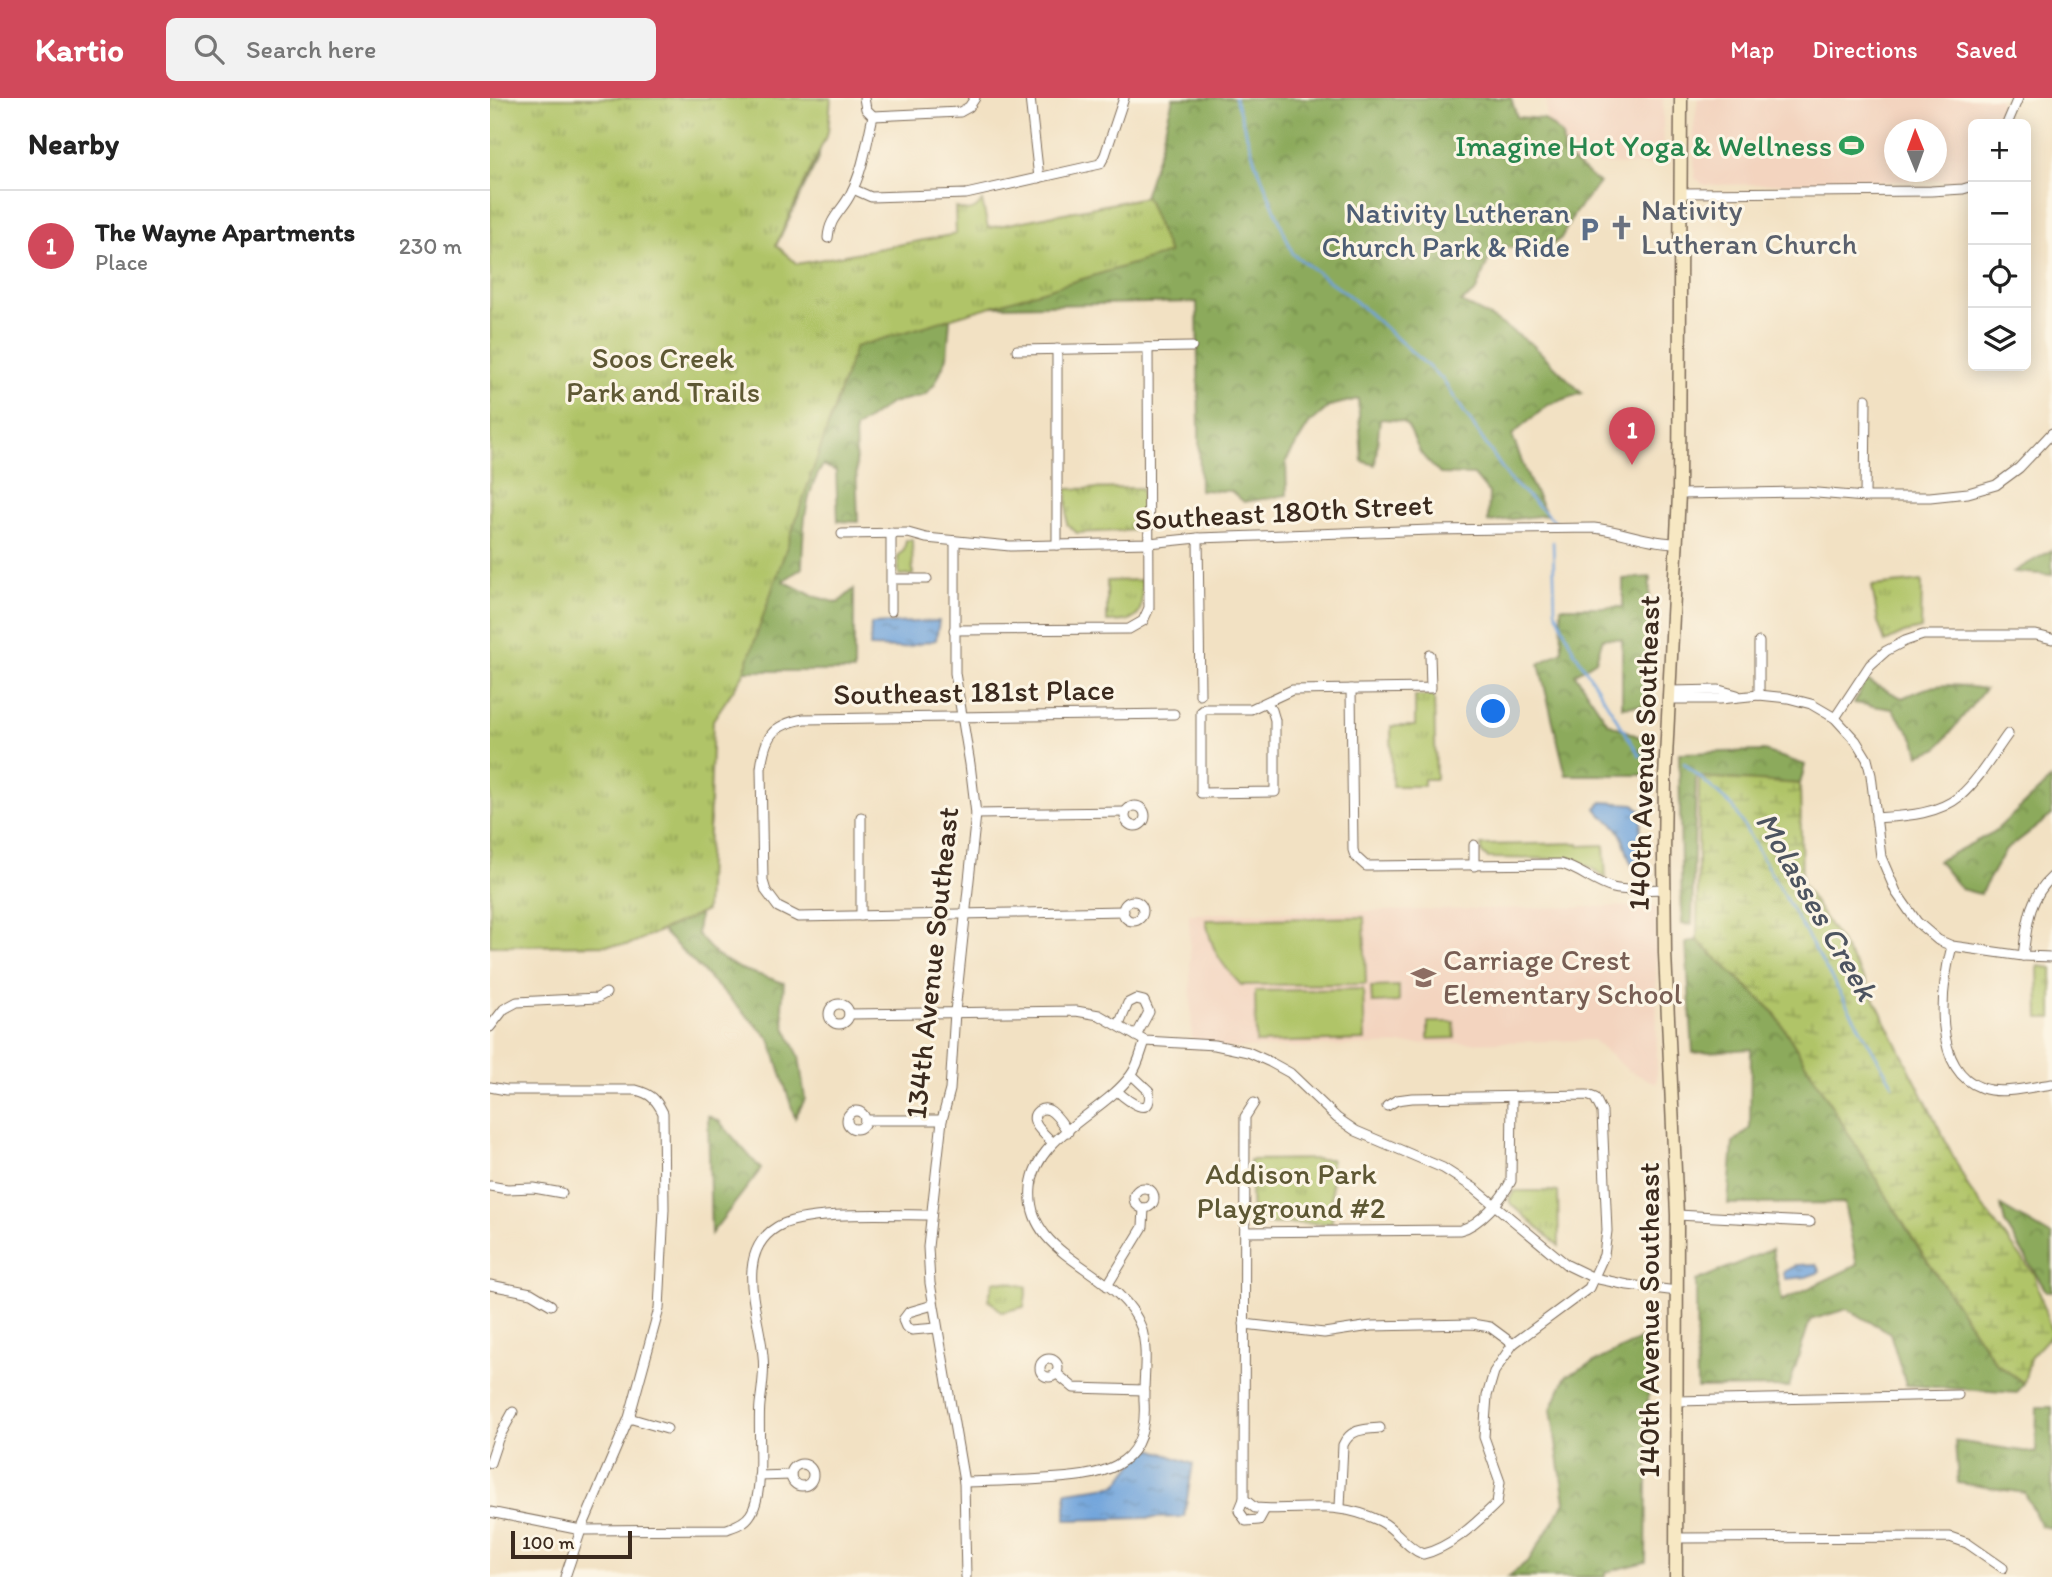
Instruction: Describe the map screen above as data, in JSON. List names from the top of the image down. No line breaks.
{"streets":{"main road":["140th Avenue Southeast"],"street":["Southeast 180th Street","Southeast 181st Place","134th Avenue Southeast"]},"crossings":[["Southeast 180th Street","140th Avenue Southeast"],["Southeast 180th Street","134th Avenue Southeast"],["Southeast 181st Place","134th Avenue Southeast"]],"water":["Molasses Creek"],"parks":["Soos Creek Park and Trails","Addison Park Playground #2"],"places":{"sports":["Imagine Hot Yoga & Wellness"],"church":["Nativity Lutheran Church"],"parking":["Nativity Lutheran Church Park & Ride"],"school or university":["Carriage Crest Elementary School"]},"scale_bar":"100 m","north":"top","page":{"header":"Kartio","search":"Search here","nav":["Map","Directions","Saved"],"heading":"Nearby","map_buttons":["+","−"],"list":[{"mark":"1","name":"The Wayne Apartments","note":"Place","value":"230 m"}],"pins":"1","scale":"100 m"}}
